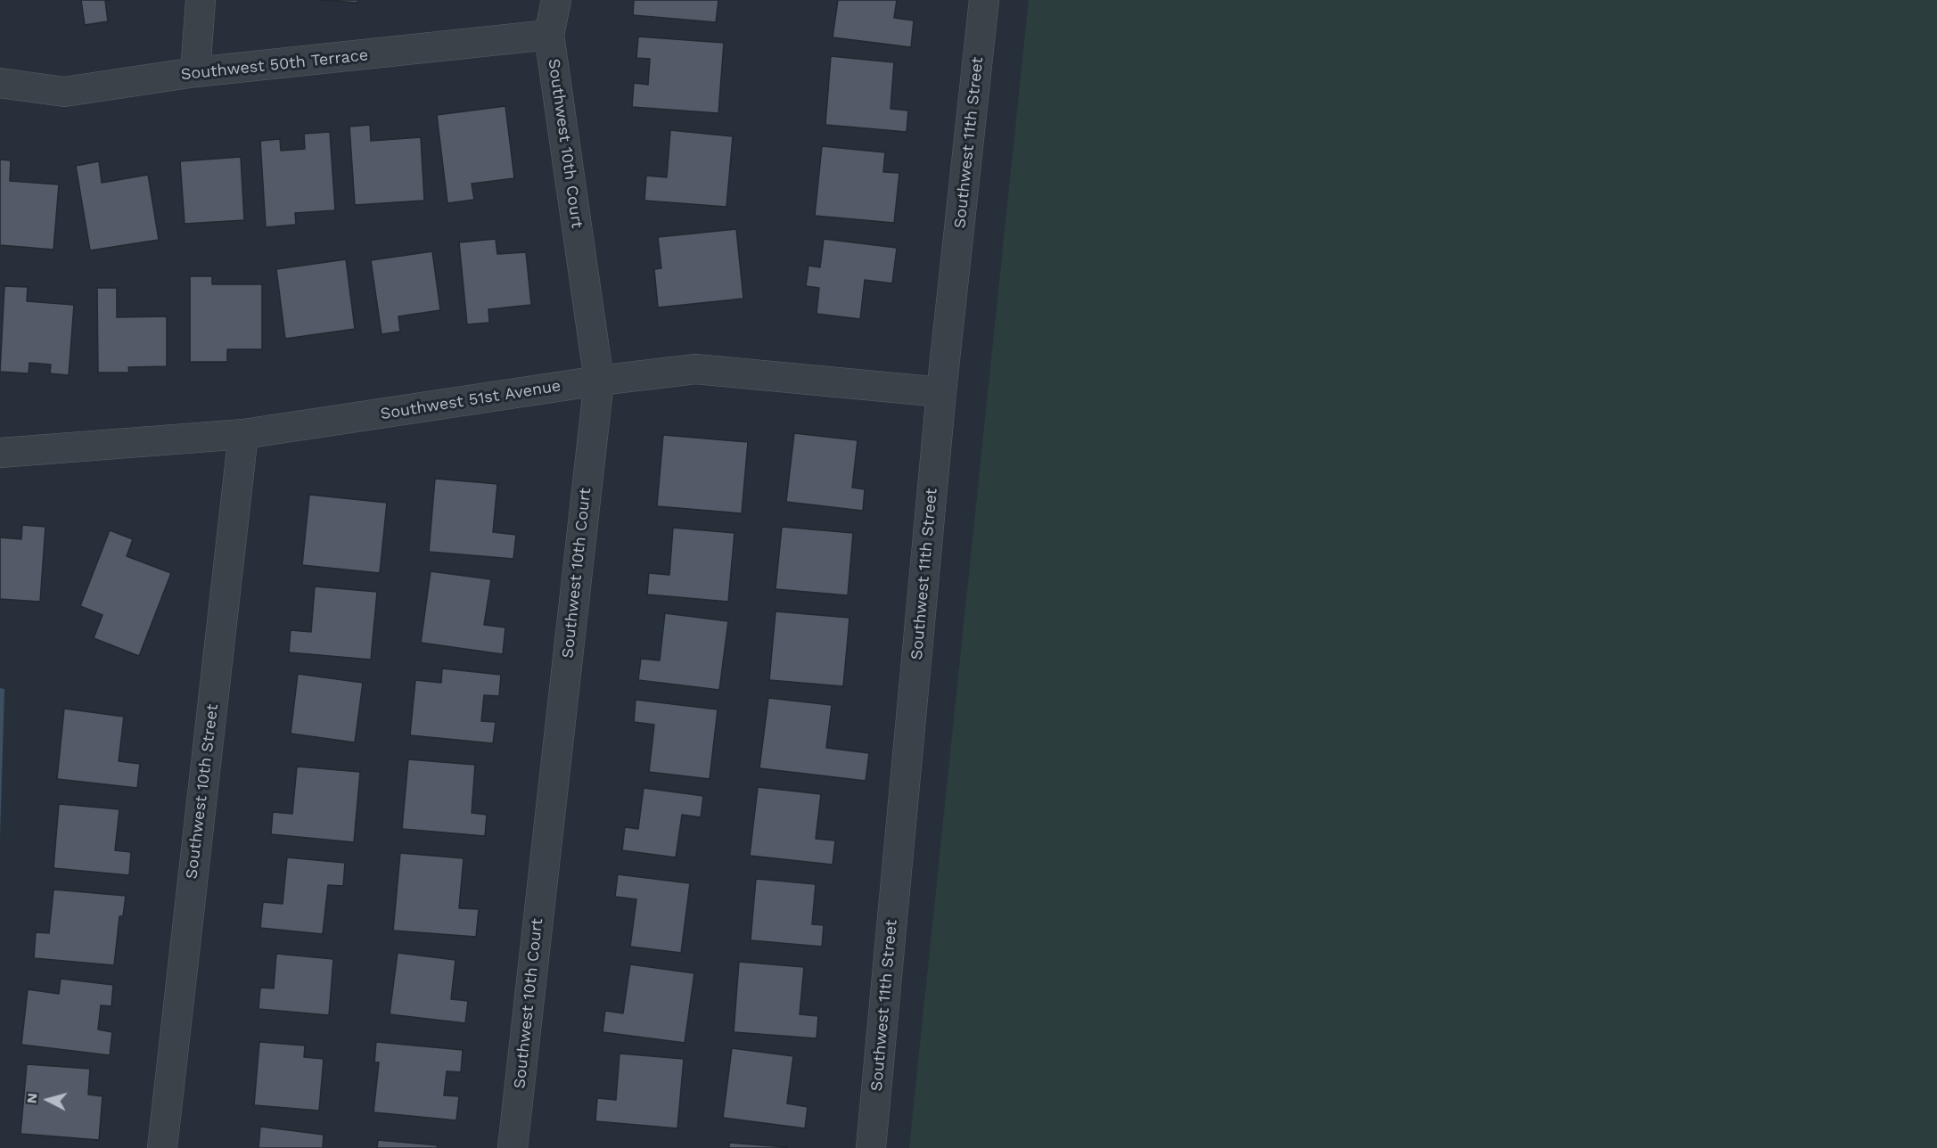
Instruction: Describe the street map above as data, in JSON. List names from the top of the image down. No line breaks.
{"streets":{"street":["Southwest 50th Terrace","Southwest 11th Street","Southwest 10th Court","Southwest 51st Avenue","Southwest 10th Street"]},"crossings":[["Southwest 50th Terrace","Southwest 10th Court"],["Southwest 11th Street","Southwest 51st Avenue"],["Southwest 10th Court","Southwest 51st Avenue"],["Southwest 51st Avenue","Southwest 10th Street"]],"north":"left"}
